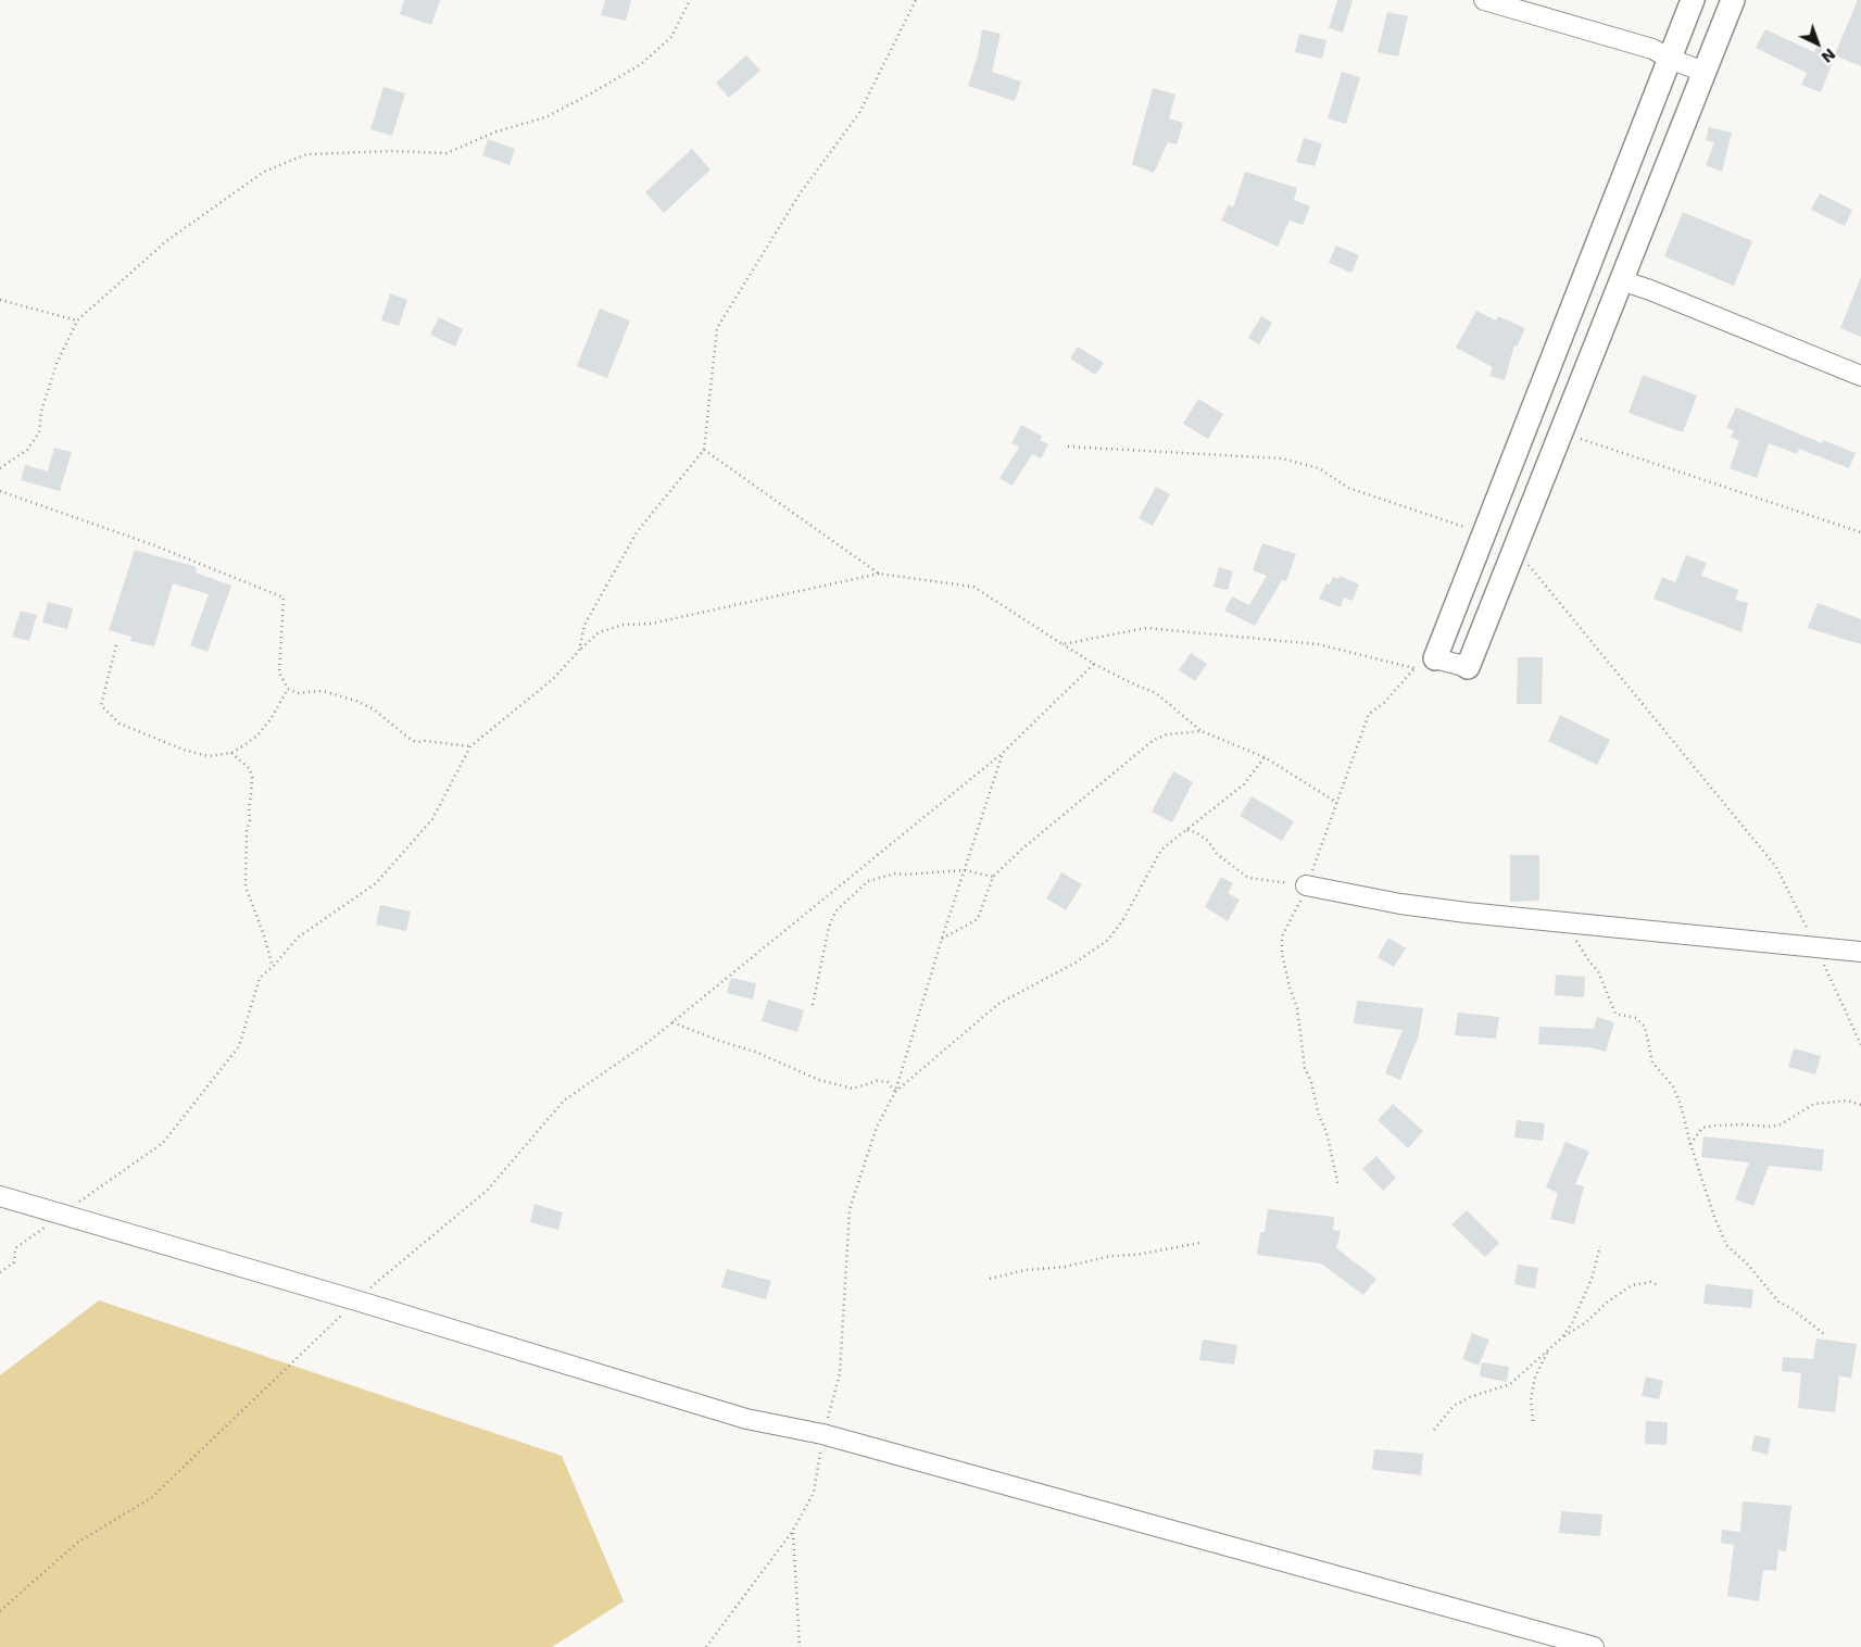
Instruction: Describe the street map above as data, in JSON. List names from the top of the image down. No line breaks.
{"north":"bottom right"}
